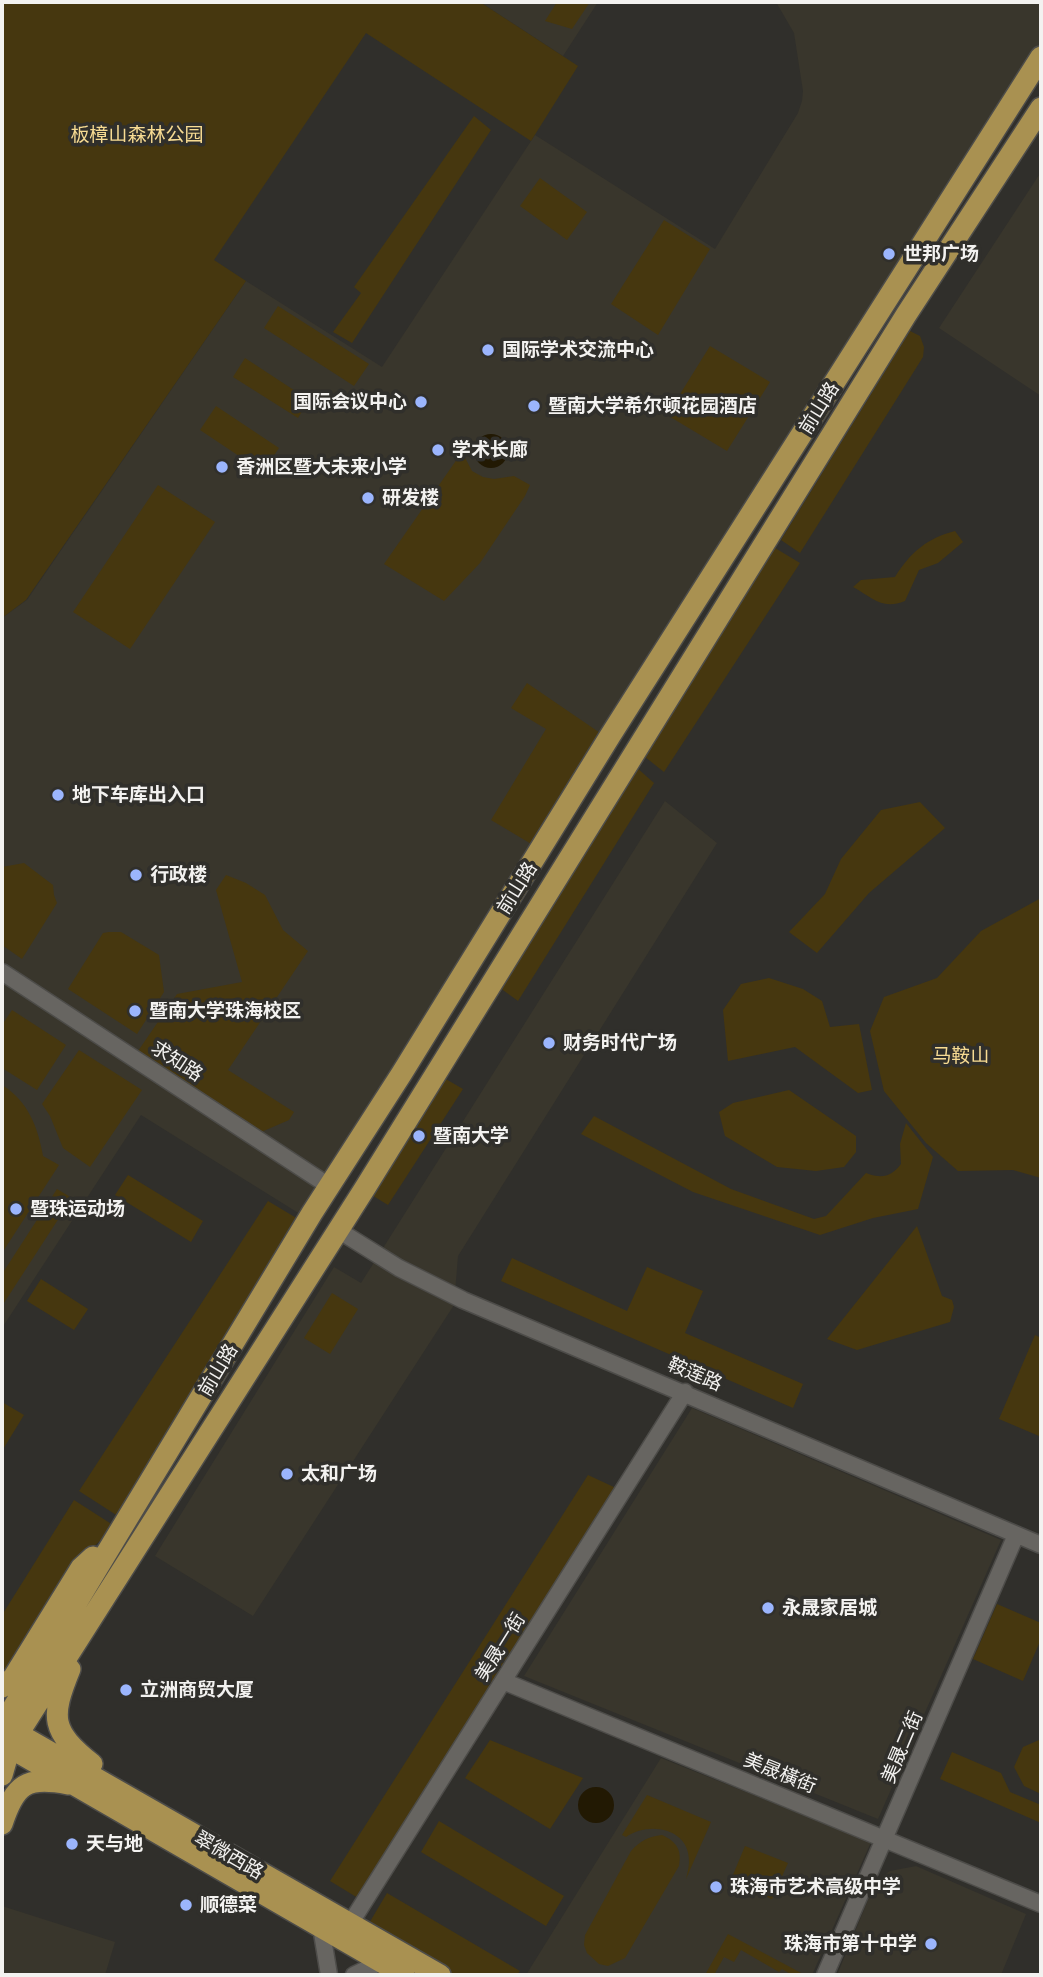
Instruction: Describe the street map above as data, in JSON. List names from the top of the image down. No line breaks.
{"streets":{"main road":["前山路","翠微西路"],"street":["求知路","鞍莲路","美晟一街","美晟二街","美晟橫街"]},"crossings":[["前山路","求知路"],["前山路","鞍莲路"],["前山路","翠微西路"],["鞍莲路","美晟一街"],["鞍莲路","美晟二街"],["美晟一街","美晟橫街"],["美晟一街","翠微西路"],["美晟二街","美晟橫街"]],"parks":["板樟山森林公园","马鞍山"],"places":["世邦广场","国际学术交流中心","国际会议中心","暨南大学希尔顿花园酒店","学术长廊","香洲区暨大未来小学","研发楼","地下车库出入口","行政楼","暨南大学珠海校区","财务时代广场","暨南大学","暨珠运动场","太和广场","永晟家居城","立洲商贸大厦","天与地","珠海市艺术高级中学","顺德菜","珠海市第十中学"]}
